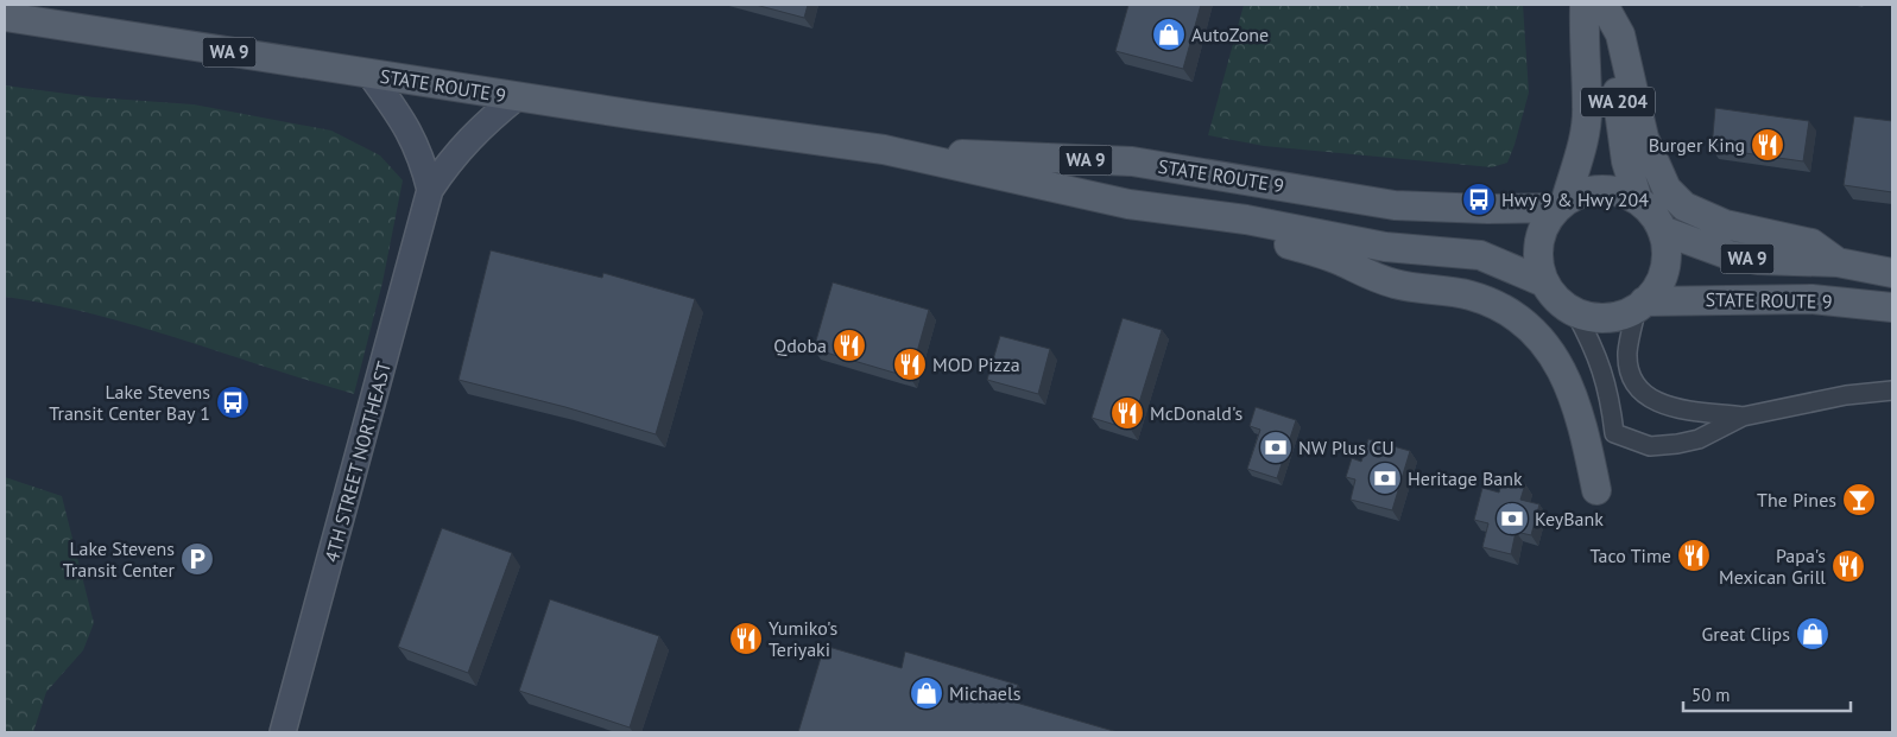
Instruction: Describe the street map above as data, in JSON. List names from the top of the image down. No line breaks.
{"streets":{"main road":["WA 9","STATE ROUTE 9","WA 204"],"street":["4TH STREET NORTHEAST"]},"crossings":[["STATE ROUTE 9","WA 204"]],"places":{"shop":["AutoZone","Great Clips","Michaels"],"restaurant":["Burger King","Qdoba","MOD Pizza","McDonald's","Taco Time","Papa's Mexican Grill","Yumiko's Teriyaki"],"bus stop":["Hwy 9 & Hwy 204","Lake Stevens Transit Center Bay 1"],"bank":["NW Plus CU","Heritage Bank","KeyBank"],"bar":["The Pines"],"parking":["Lake Stevens Transit Center"]},"scale_bar":"50 m"}
